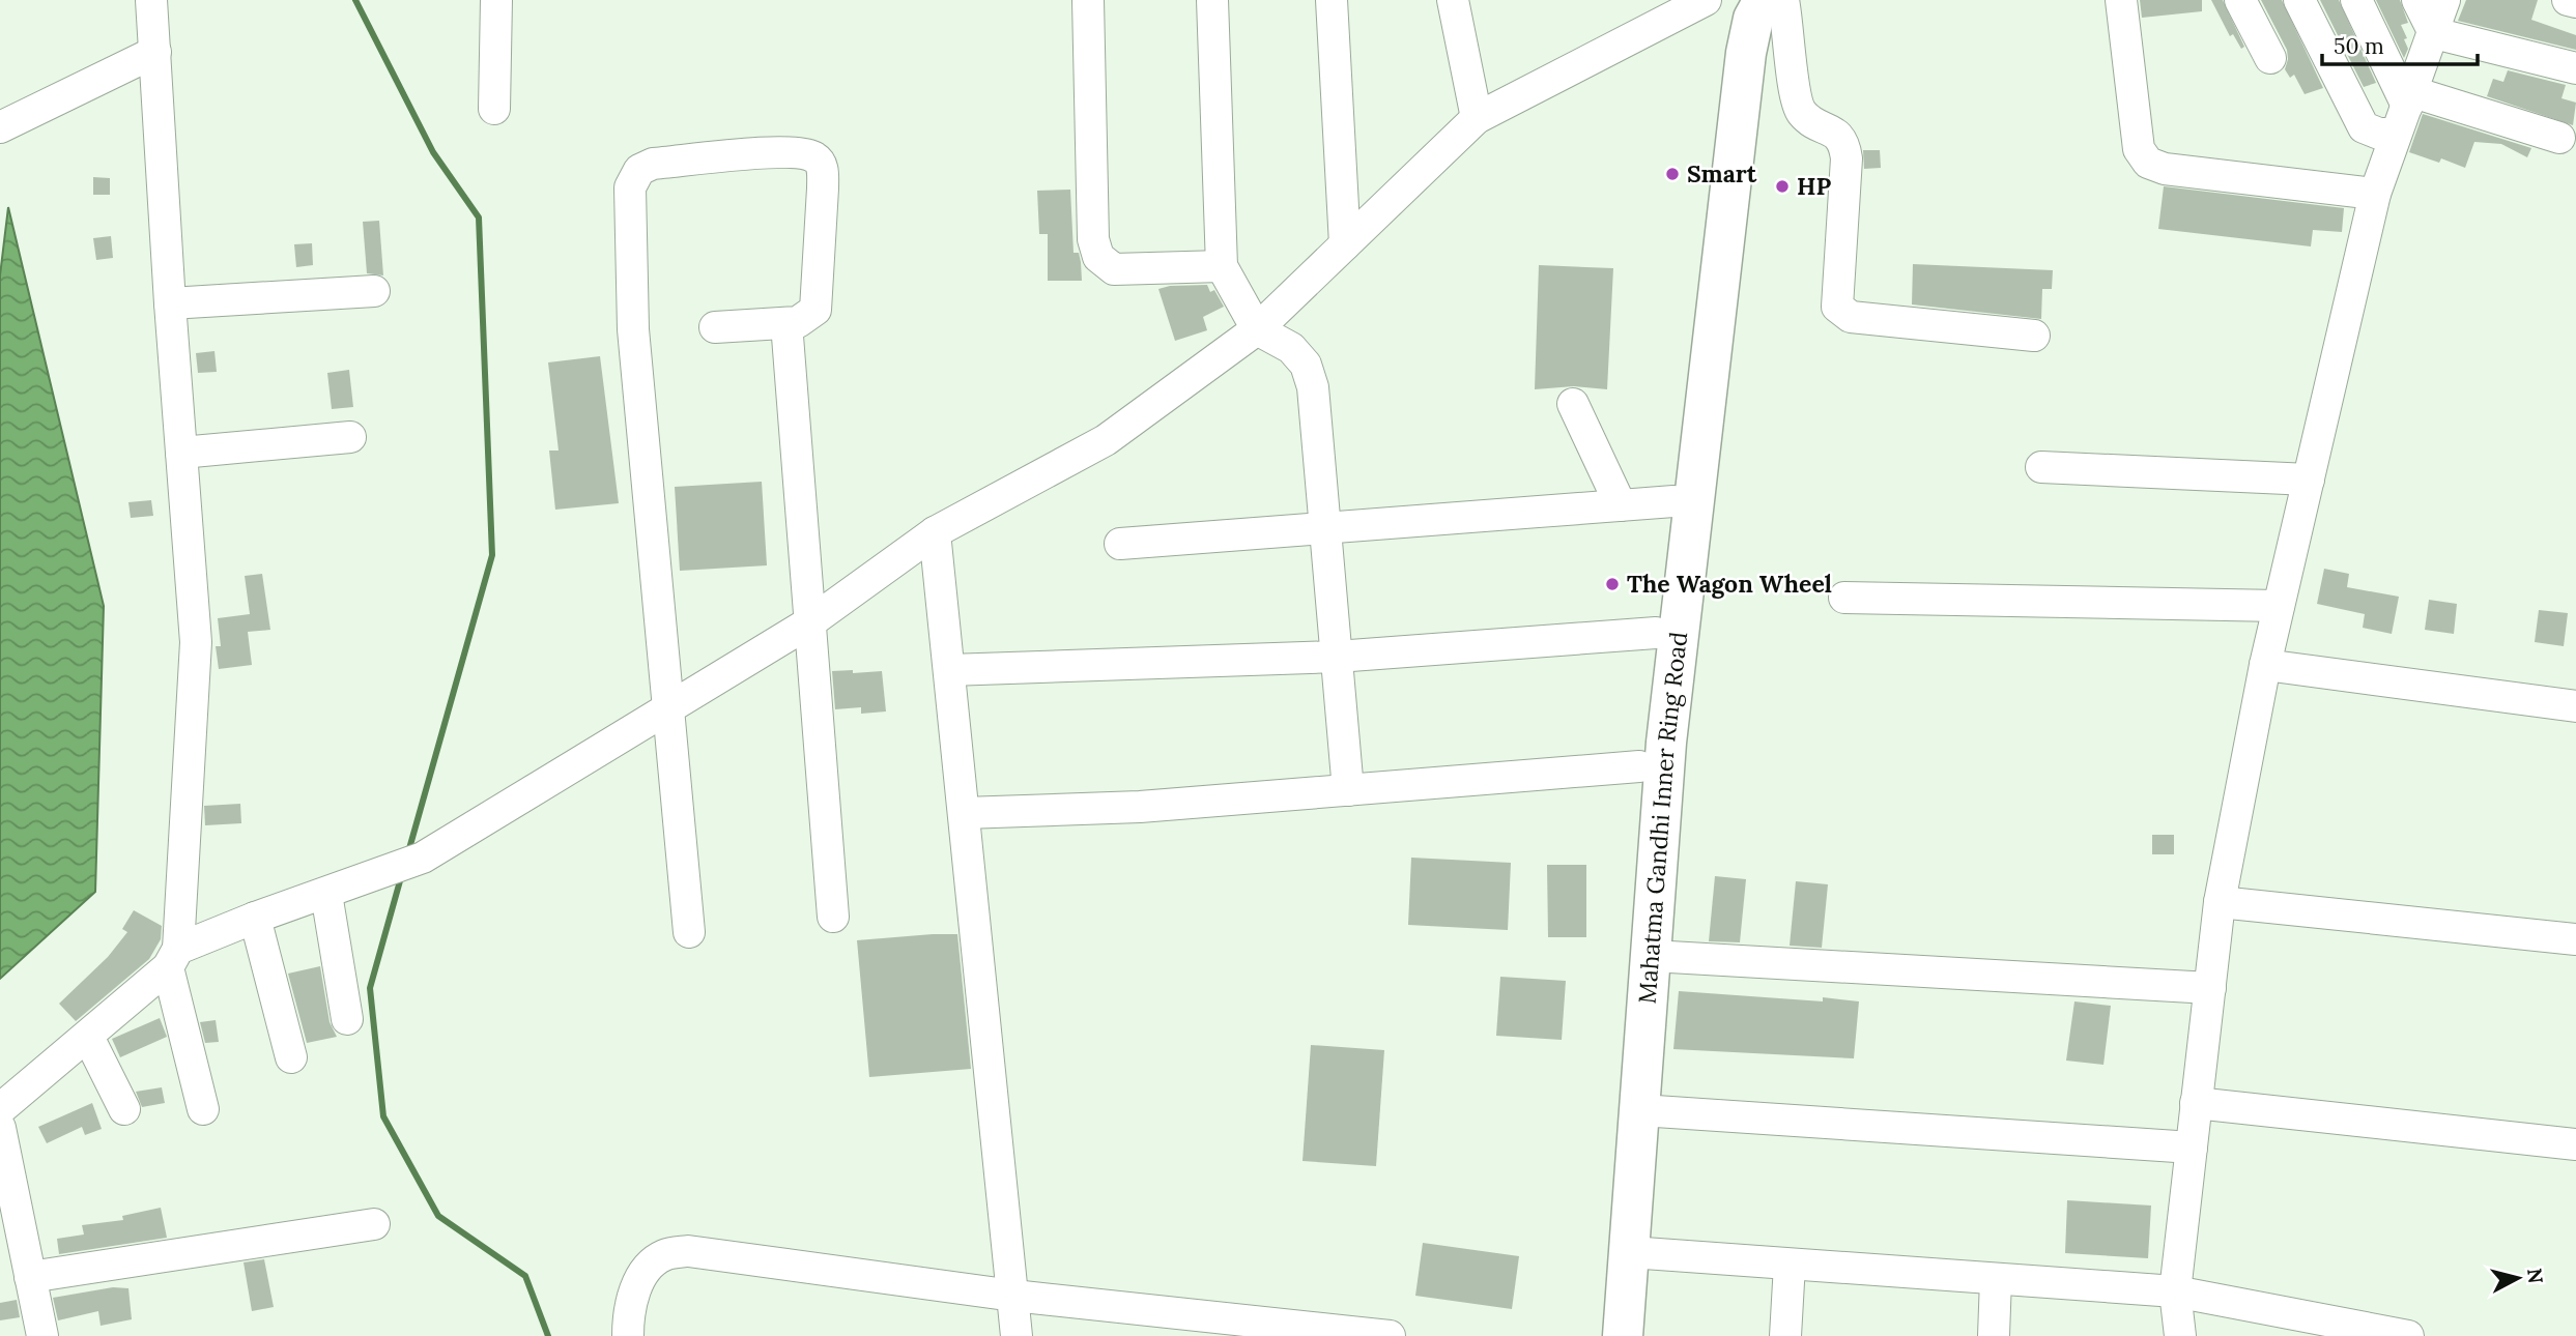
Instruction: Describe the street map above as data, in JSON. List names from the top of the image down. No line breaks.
{"streets":{"main road":["Mahatma Gandhi Inner Ring Road"]},"places":["Smart","HP","The Wagon Wheel"],"scale_bar":"50 m","north":"right"}
